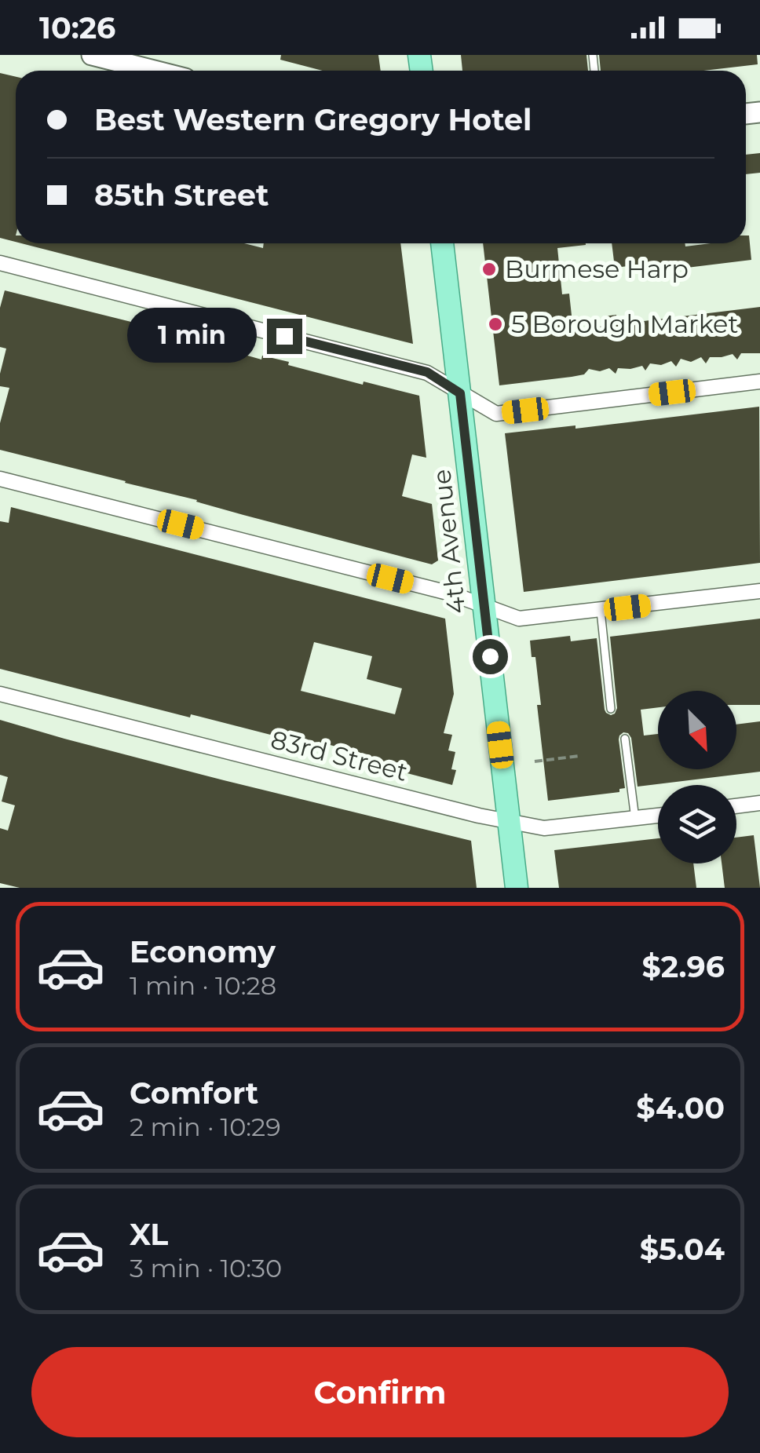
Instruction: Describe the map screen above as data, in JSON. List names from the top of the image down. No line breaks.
{"streets":{"main road":["4th Avenue"],"street":["83rd Street"]},"crossings":[["4th Avenue","83rd Street"]],"places":["Burmese Harp","5 Borough Market"],"north":"bottom right","page":{"status":"10:26","banner":["Best Western Gregory Hotel","85th Street"],"bubble":"1 min","list":[{"name":"Economy","note":"1 min · 10:28","value":"$2.96"},{"name":"Comfort","note":"2 min · 10:29","value":"$4.00"},{"name":"XL","note":"3 min · 10:30","value":"$5.04"}],"buttons":"Confirm"}}
